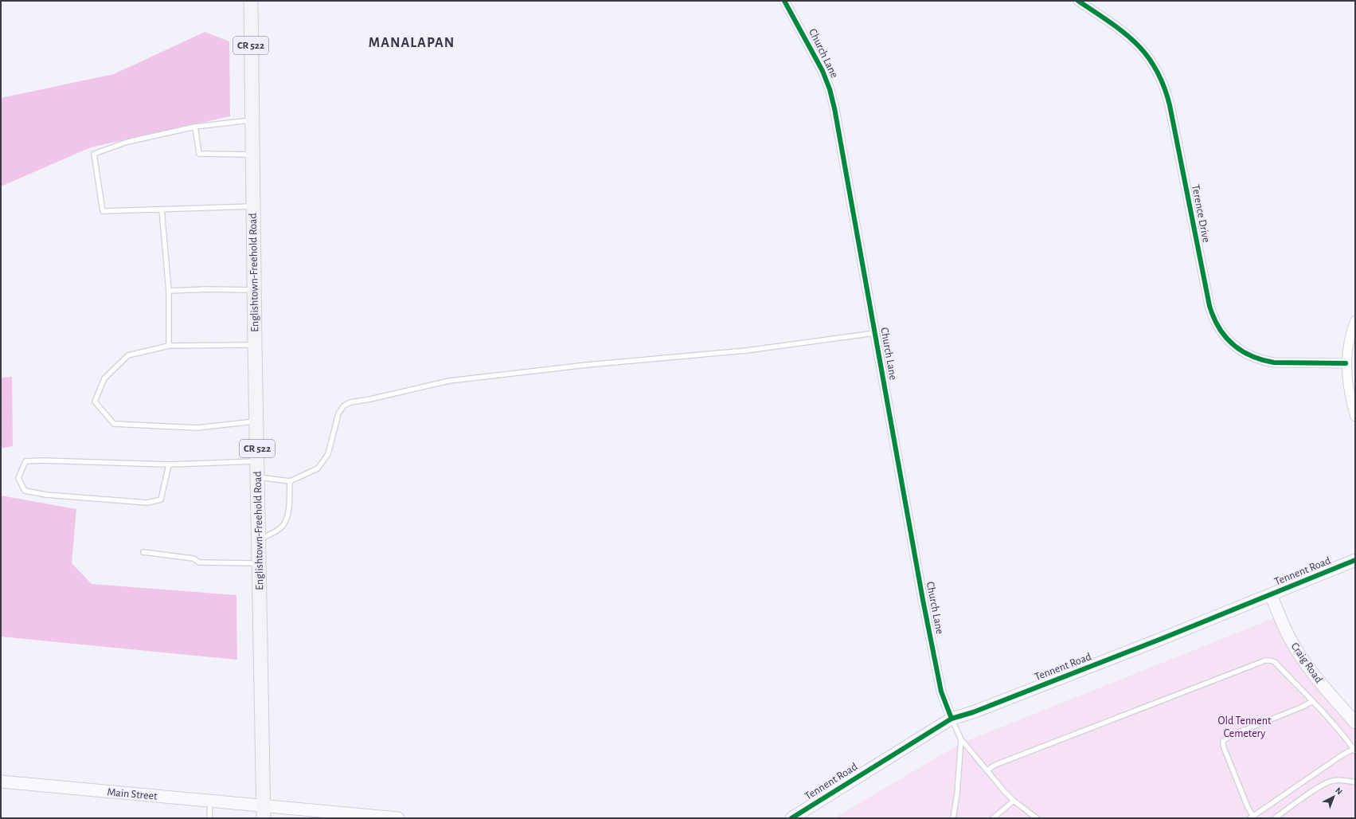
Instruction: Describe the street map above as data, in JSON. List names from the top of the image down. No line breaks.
{"streets":{"main road":["CR 522","Englishtown-Freehold Road"],"street":["Church Lane","Terence Drive","Tennent Road","Craig Road","Main Street"]},"crossings":[["Church Lane","Tennent Road"],["Englishtown-Freehold Road","Main Street"],["Tennent Road","Craig Road"]],"districts":["MANALAPAN"],"parks":["Old Tennent Cemetery"],"north":"top right"}
